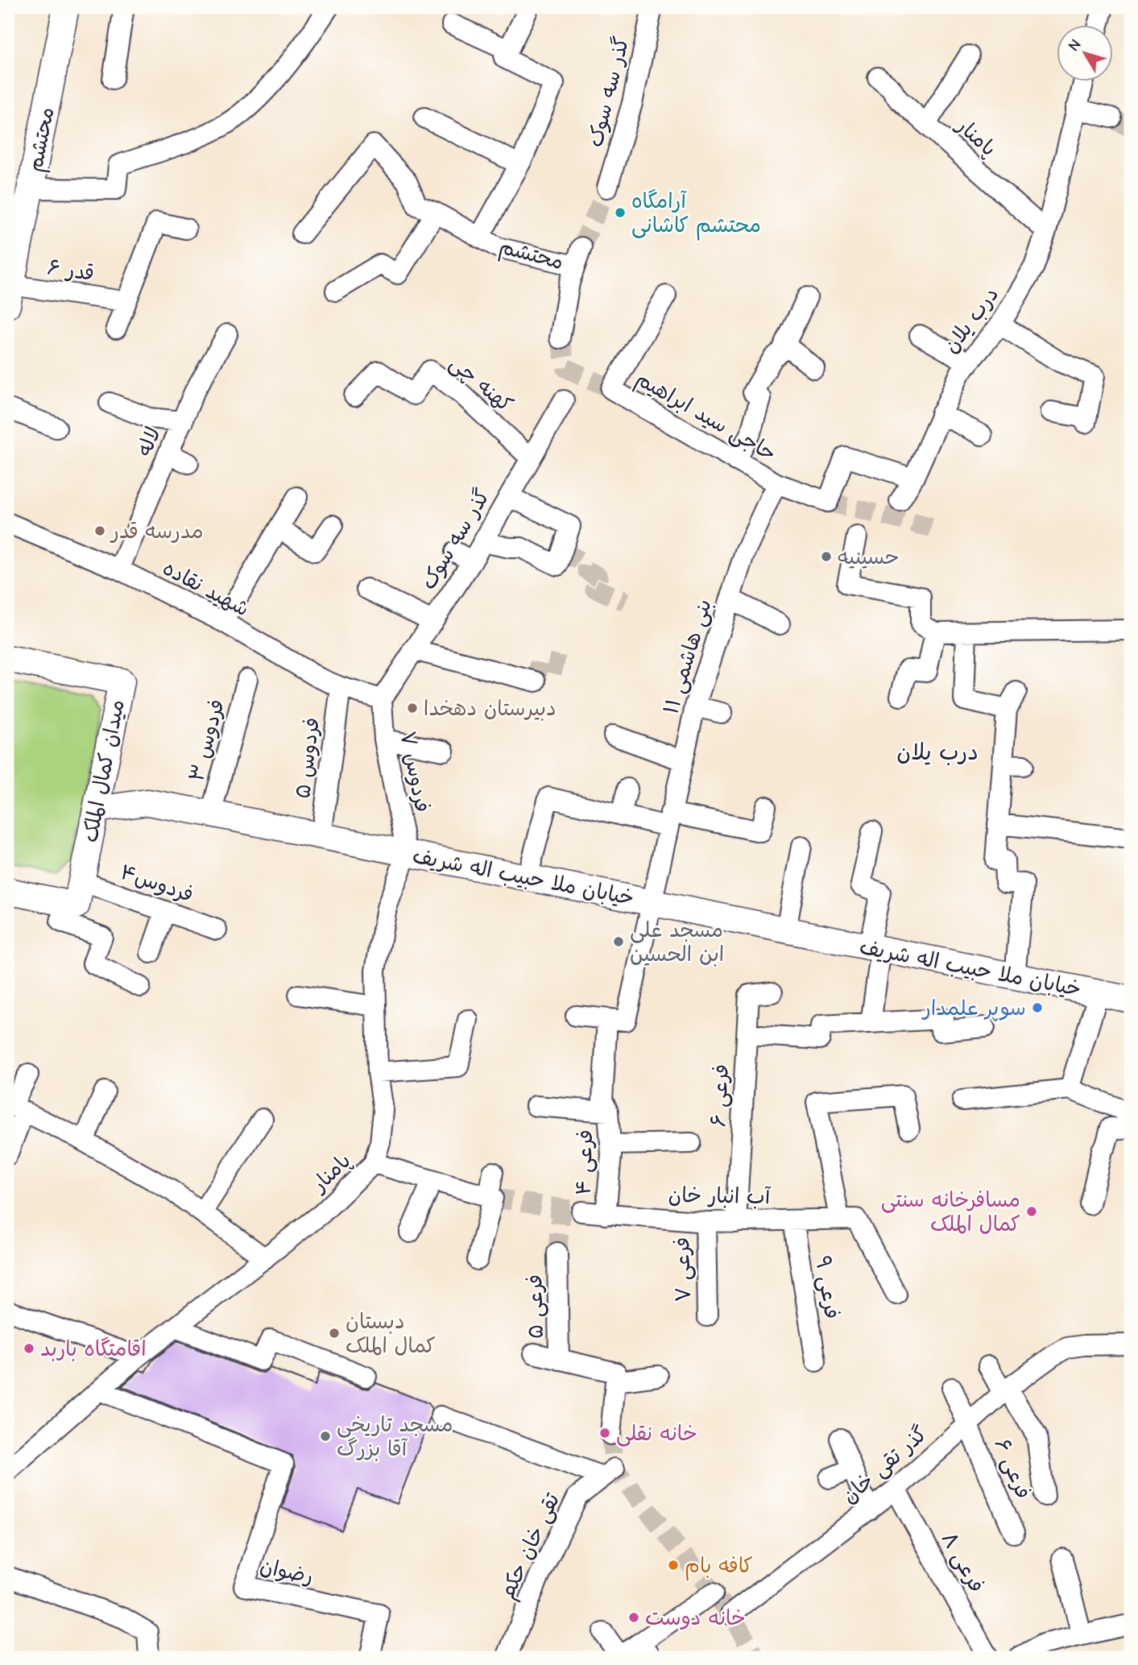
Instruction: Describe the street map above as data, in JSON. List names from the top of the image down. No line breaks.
{"streets":{"main road":["محتشم","میدان کمال الملک","خیابان ملا حبیب اله شریف"],"street":["گذر سه سوک","پامنار","قدر ۶","درب یلان","کهنه چی","حاجی سید ابراهیم","لاله","شهید نقاده","بنی هاشمی ۱۱","فردوس ۳","فردوس ۵","فردوس ۷","فردوس۴","فرعی ۶","فرعی ۴","آب انبار خان","فرعی ۷","فرعی ۹","فرعی ۵","گذر تقی خان","تقی خان حکم","فرعی ۸","رضوان"]},"crossings":[["گذر سه سوک","کهنه چی"],["گذر سه سوک","شهید نقاده"],["گذر سه سوک","فردوس ۷"],["پامنار","درب یلان"],["پامنار","فردوس ۷"],["پامنار","خیابان ملا حبیب اله شریف"],["پامنار","رضوان"],["محتشم","قدر ۶"],["حاجی سید ابراهیم","بنی هاشمی ۱۱"],["لاله","شهید نقاده"],["شهید نقاده","فردوس ۵"],["شهید نقاده","فردوس ۷"],["بنی هاشمی ۱۱","خیابان ملا حبیب اله شریف"],["بنی هاشمی ۱۱","فرعی ۴"],["فردوس ۳","خیابان ملا حبیب اله شریف"],["فردوس ۵","خیابان ملا حبیب اله شریف"],["میدان کمال الملک","خیابان ملا حبیب اله شریف"],["میدان کمال الملک","فردوس۴"],["فردوس ۷","خیابان ملا حبیب اله شریف"],["فرعی ۶","آب انبار خان"],["فرعی ۶","گذر تقی خان"],["فرعی ۴","آب انبار خان"],["آب انبار خان","فرعی ۷"],["آب انبار خان","فرعی ۹"],["گذر تقی خان","فرعی ۸"]],"districts":["درب یلان"],"places":["آرامگاه محتشم کاشانی","مدرسه قدر","حسینیه","دبیرستان دهخدا","مسجد علی ابن الحسین","سوپر علمدار","مسافرخانه سنتی کمال الملک","دبستان کمال الملک","اقامتگاه باربد","خانه نقلی","مسجد تاریخی آقا بزرگ","کافه بام","خانه دوست"],"north":"top left"}
